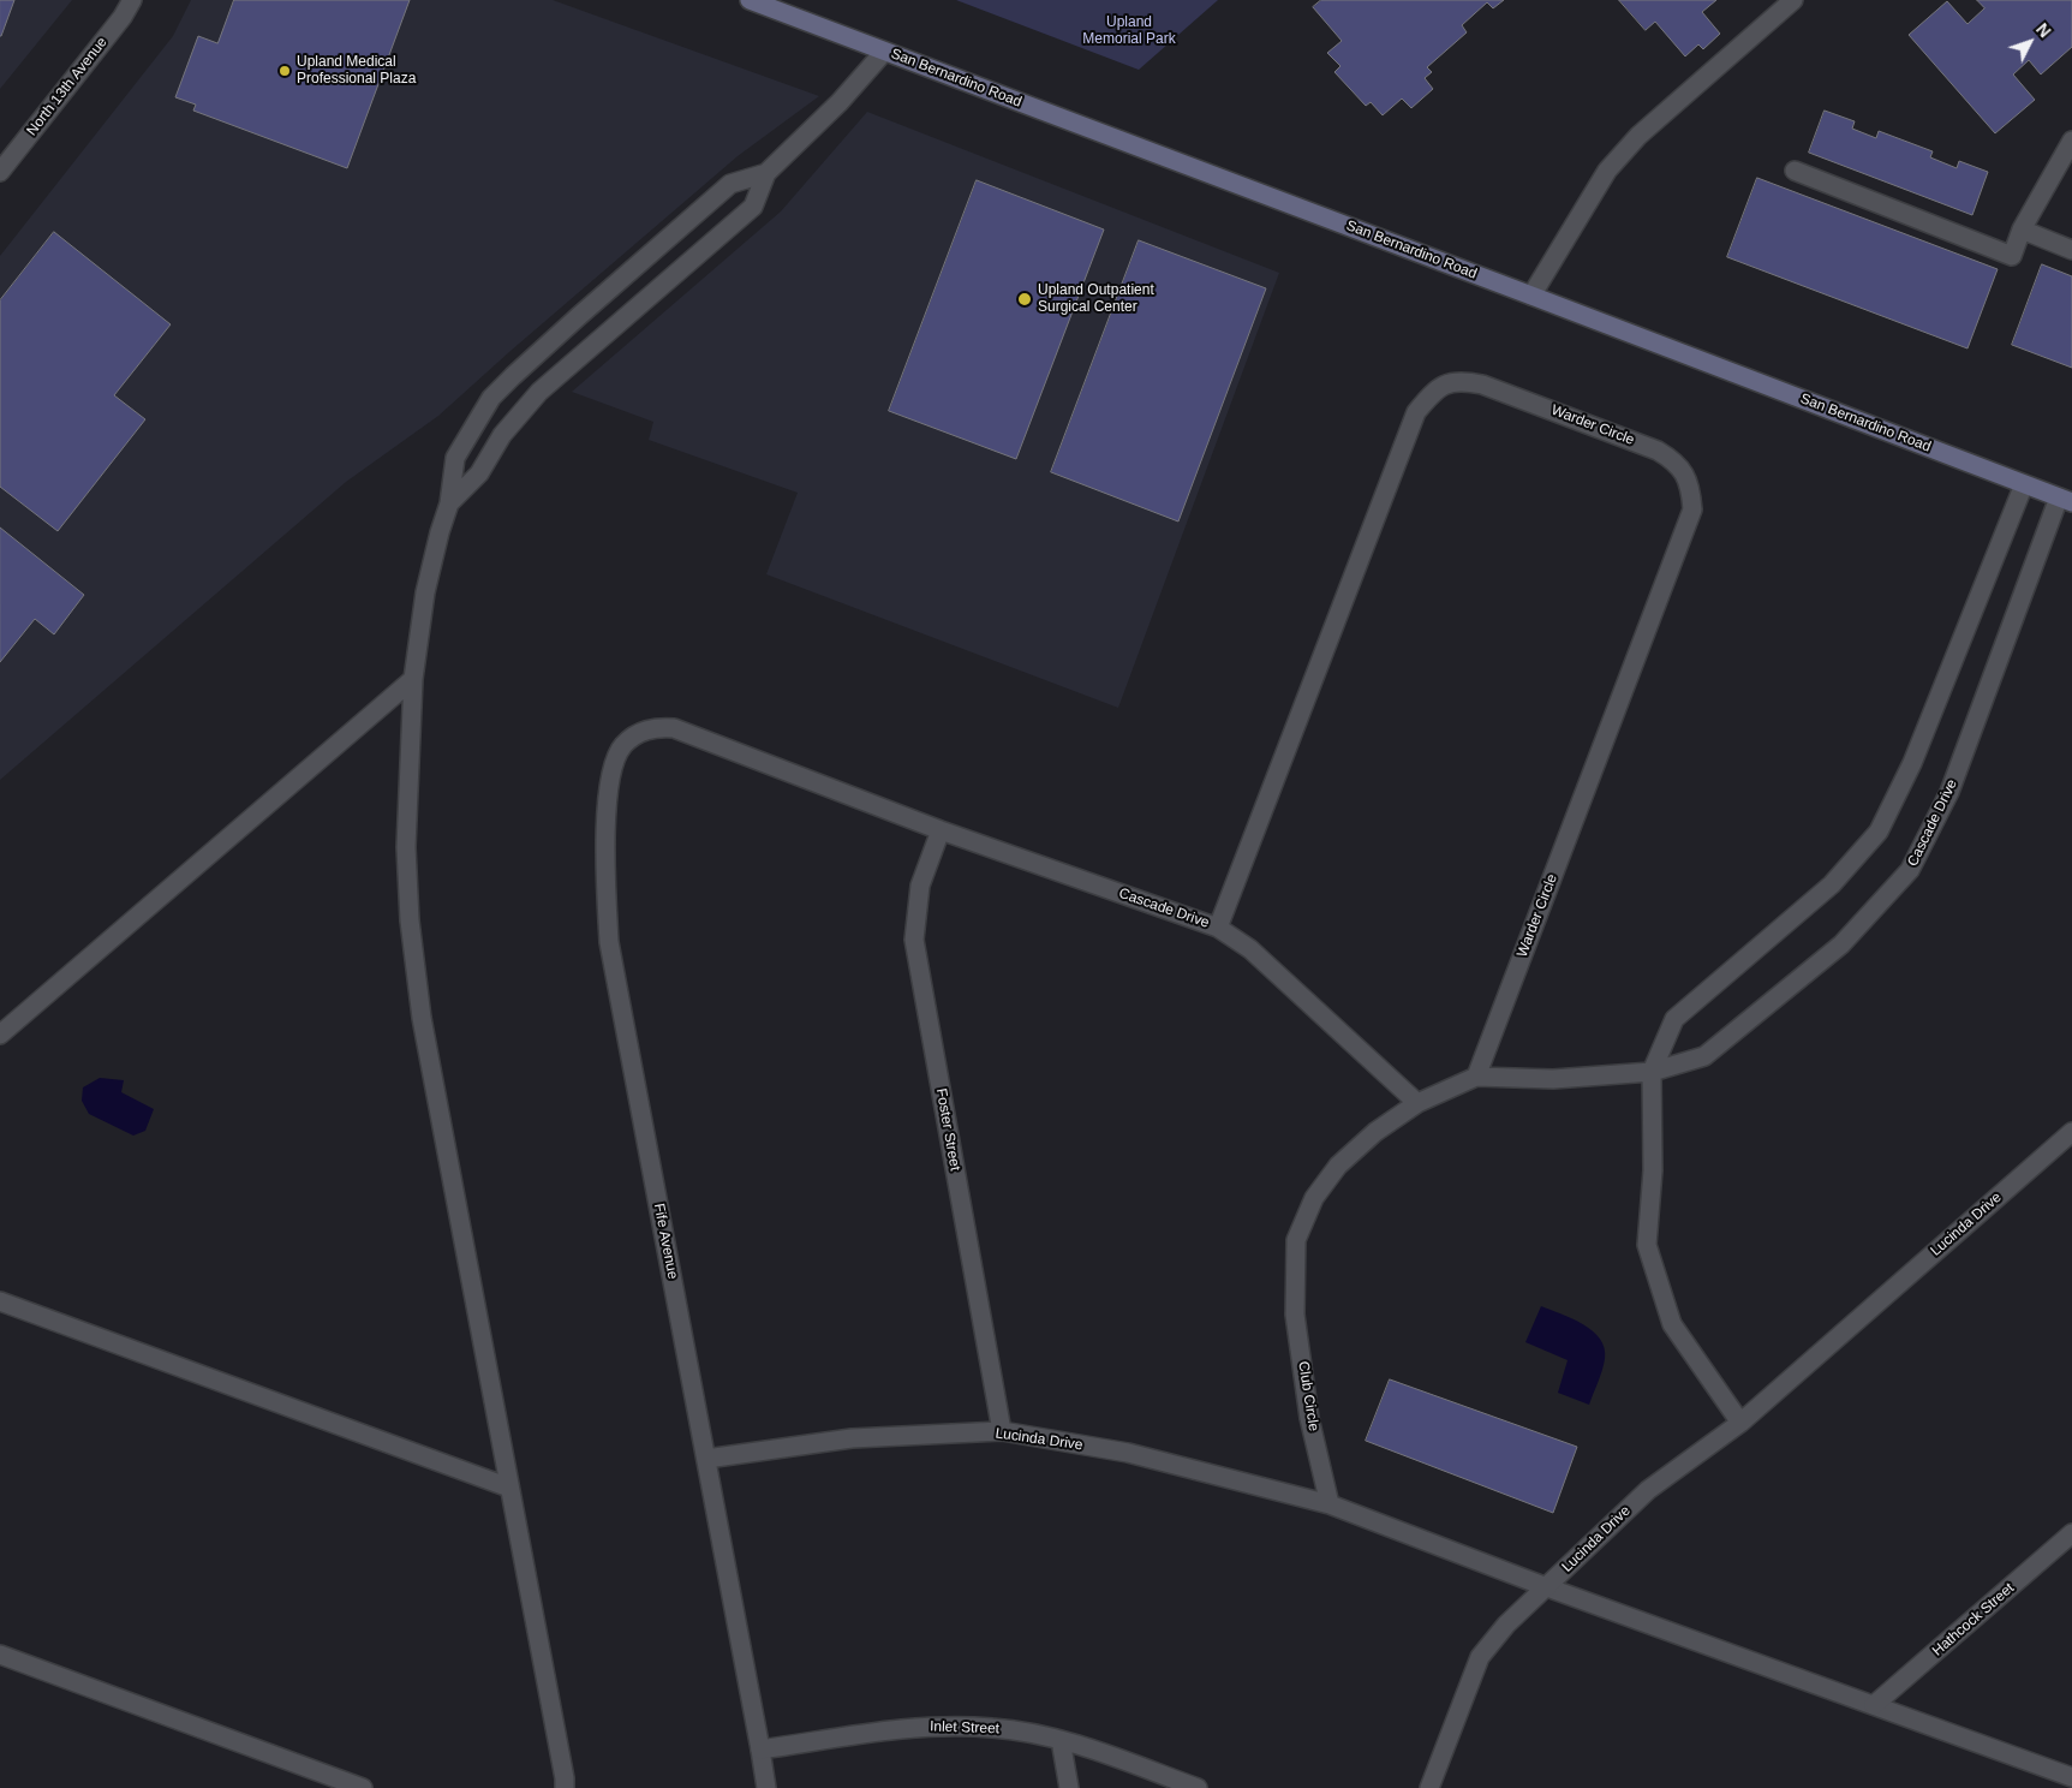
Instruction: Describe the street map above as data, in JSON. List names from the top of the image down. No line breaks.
{"streets":{"street":["San Bernardino Road","North 13th Avenue","Warder Circle","Cascade Drive","Foster Street","Lucinda Drive","Fife Avenue","Club Circle","Hathcock Street","Inlet Street"]},"crossings":[["San Bernardino Road","Cascade Drive"],["Warder Circle","Cascade Drive"],["Cascade Drive","Foster Street"],["Cascade Drive","Fife Avenue"],["Cascade Drive","Club Circle"],["Foster Street","Lucinda Drive"],["Lucinda Drive","Fife Avenue"],["Lucinda Drive","Club Circle"],["Lucinda Drive","Hathcock Street"],["Fife Avenue","Inlet Street"]],"parks":["Upland Memorial Park"],"places":["Upland Medical Professional Plaza","Upland Outpatient Surgical Center"],"north":"top right"}
